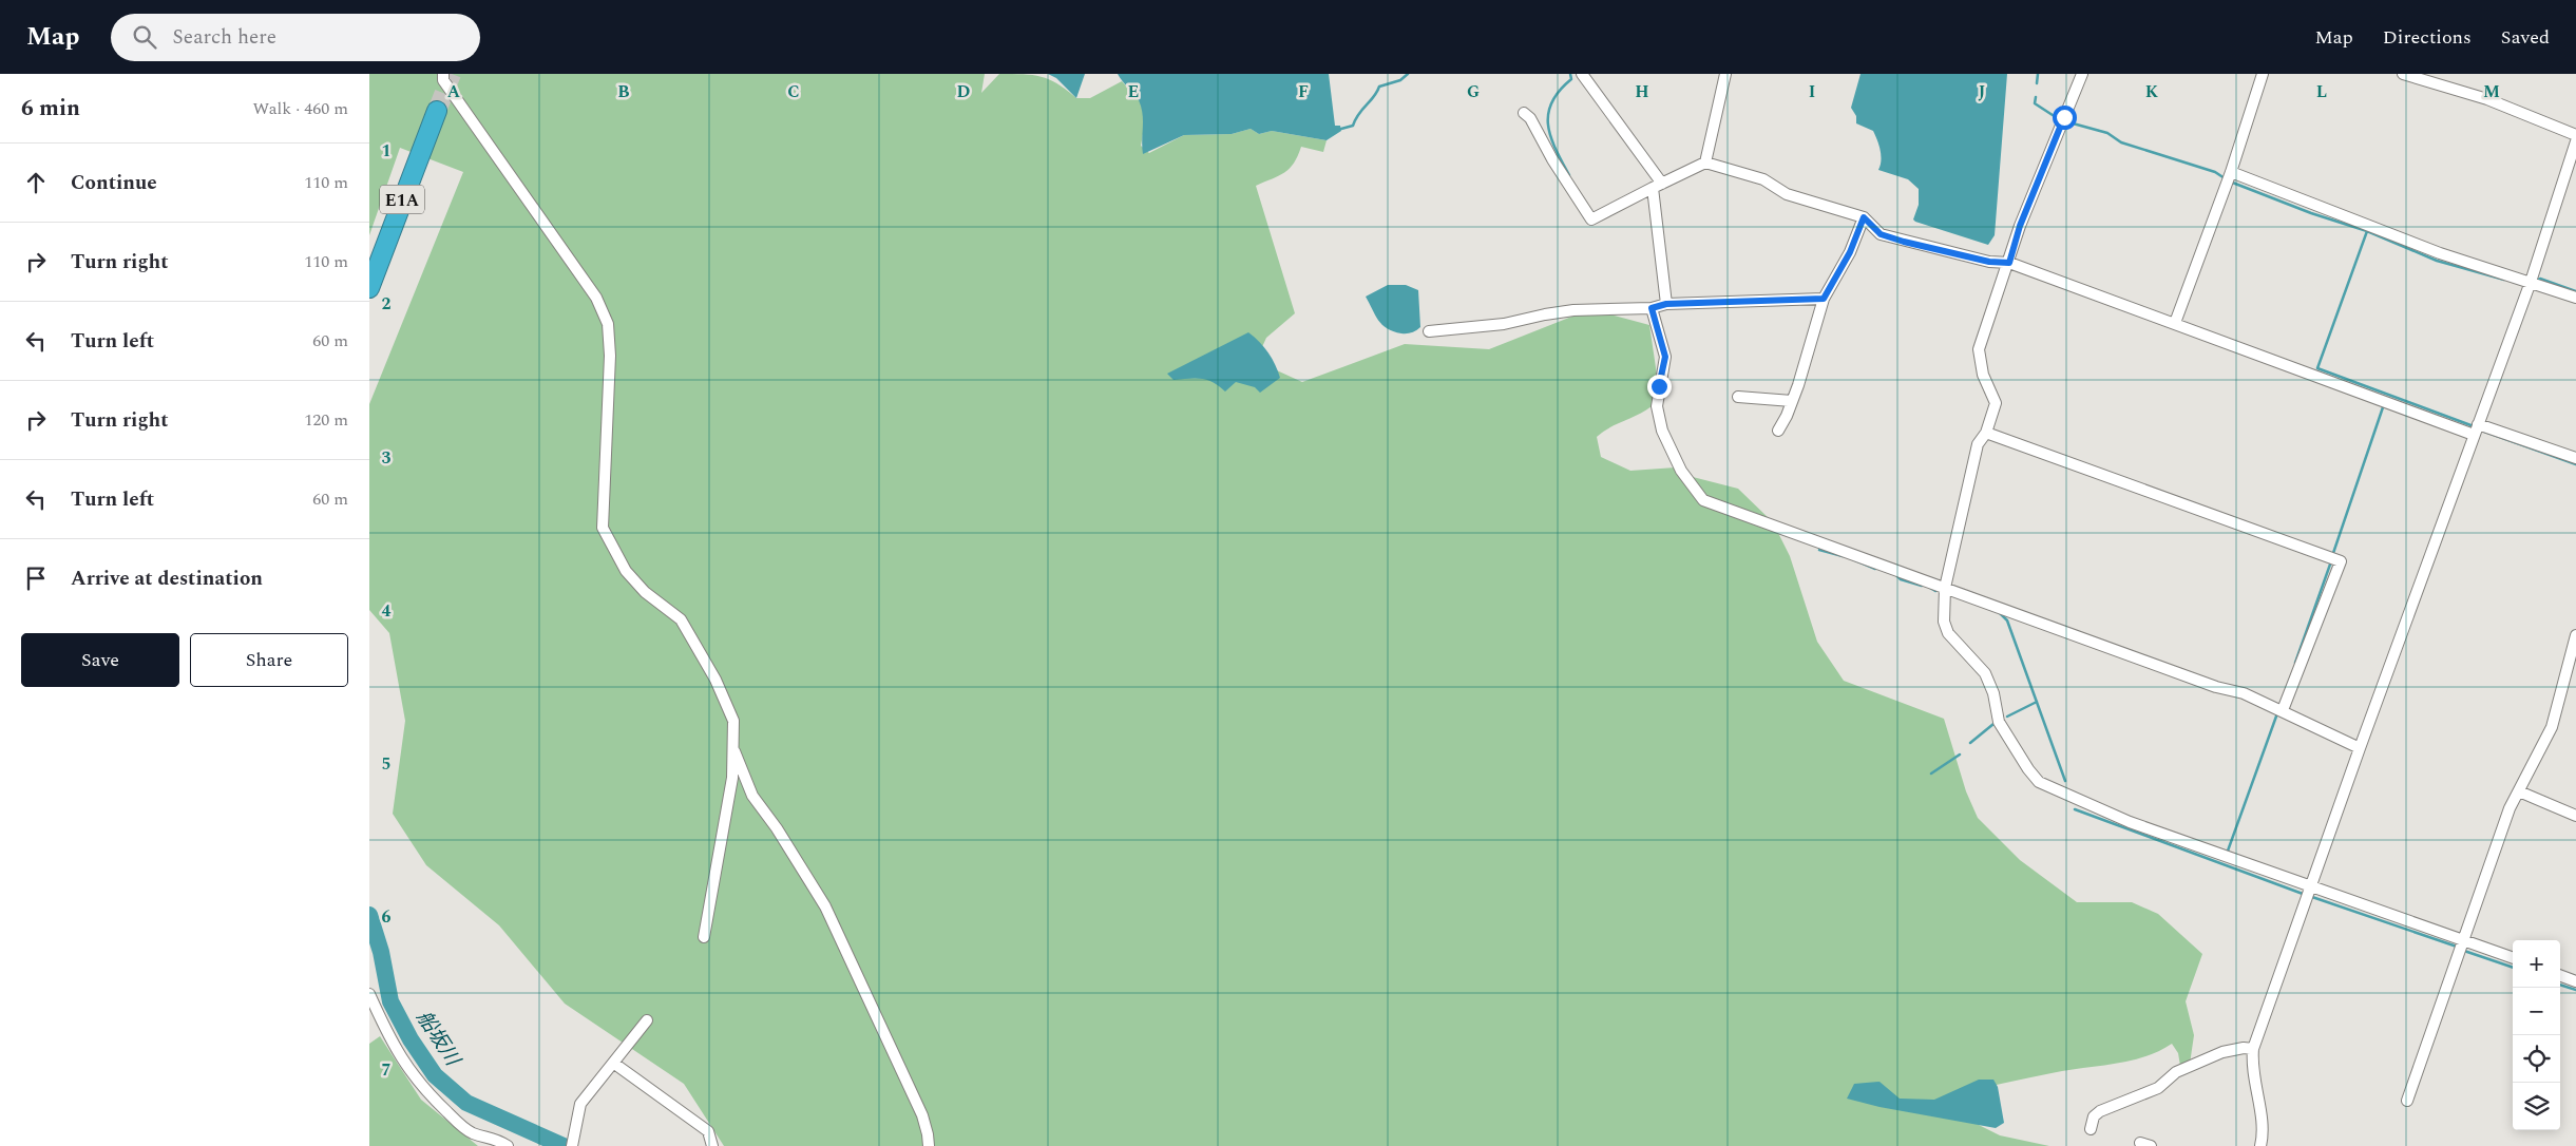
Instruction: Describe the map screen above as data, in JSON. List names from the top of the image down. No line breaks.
{"streets":{"highway":["E1A"]},"water":["船坂川"],"page":{"header":"Map","search":"Search here","nav":["Map","Directions","Saved"],"heading":["6 min","Walk · 460 m"],"list":[["Continue","110 m"],["Turn right","110 m"],["Turn left","60 m"],["Turn right","120 m"],["Turn left","60 m"],"Arrive at destination"],"buttons":["Save","Share"],"map_buttons":["+","−"]},"grid":{"columns":["A","B","C","D","E","F","G","H","I","J","K","L","M"],"rows":["1","2","3","4","5","6","7"]}}
